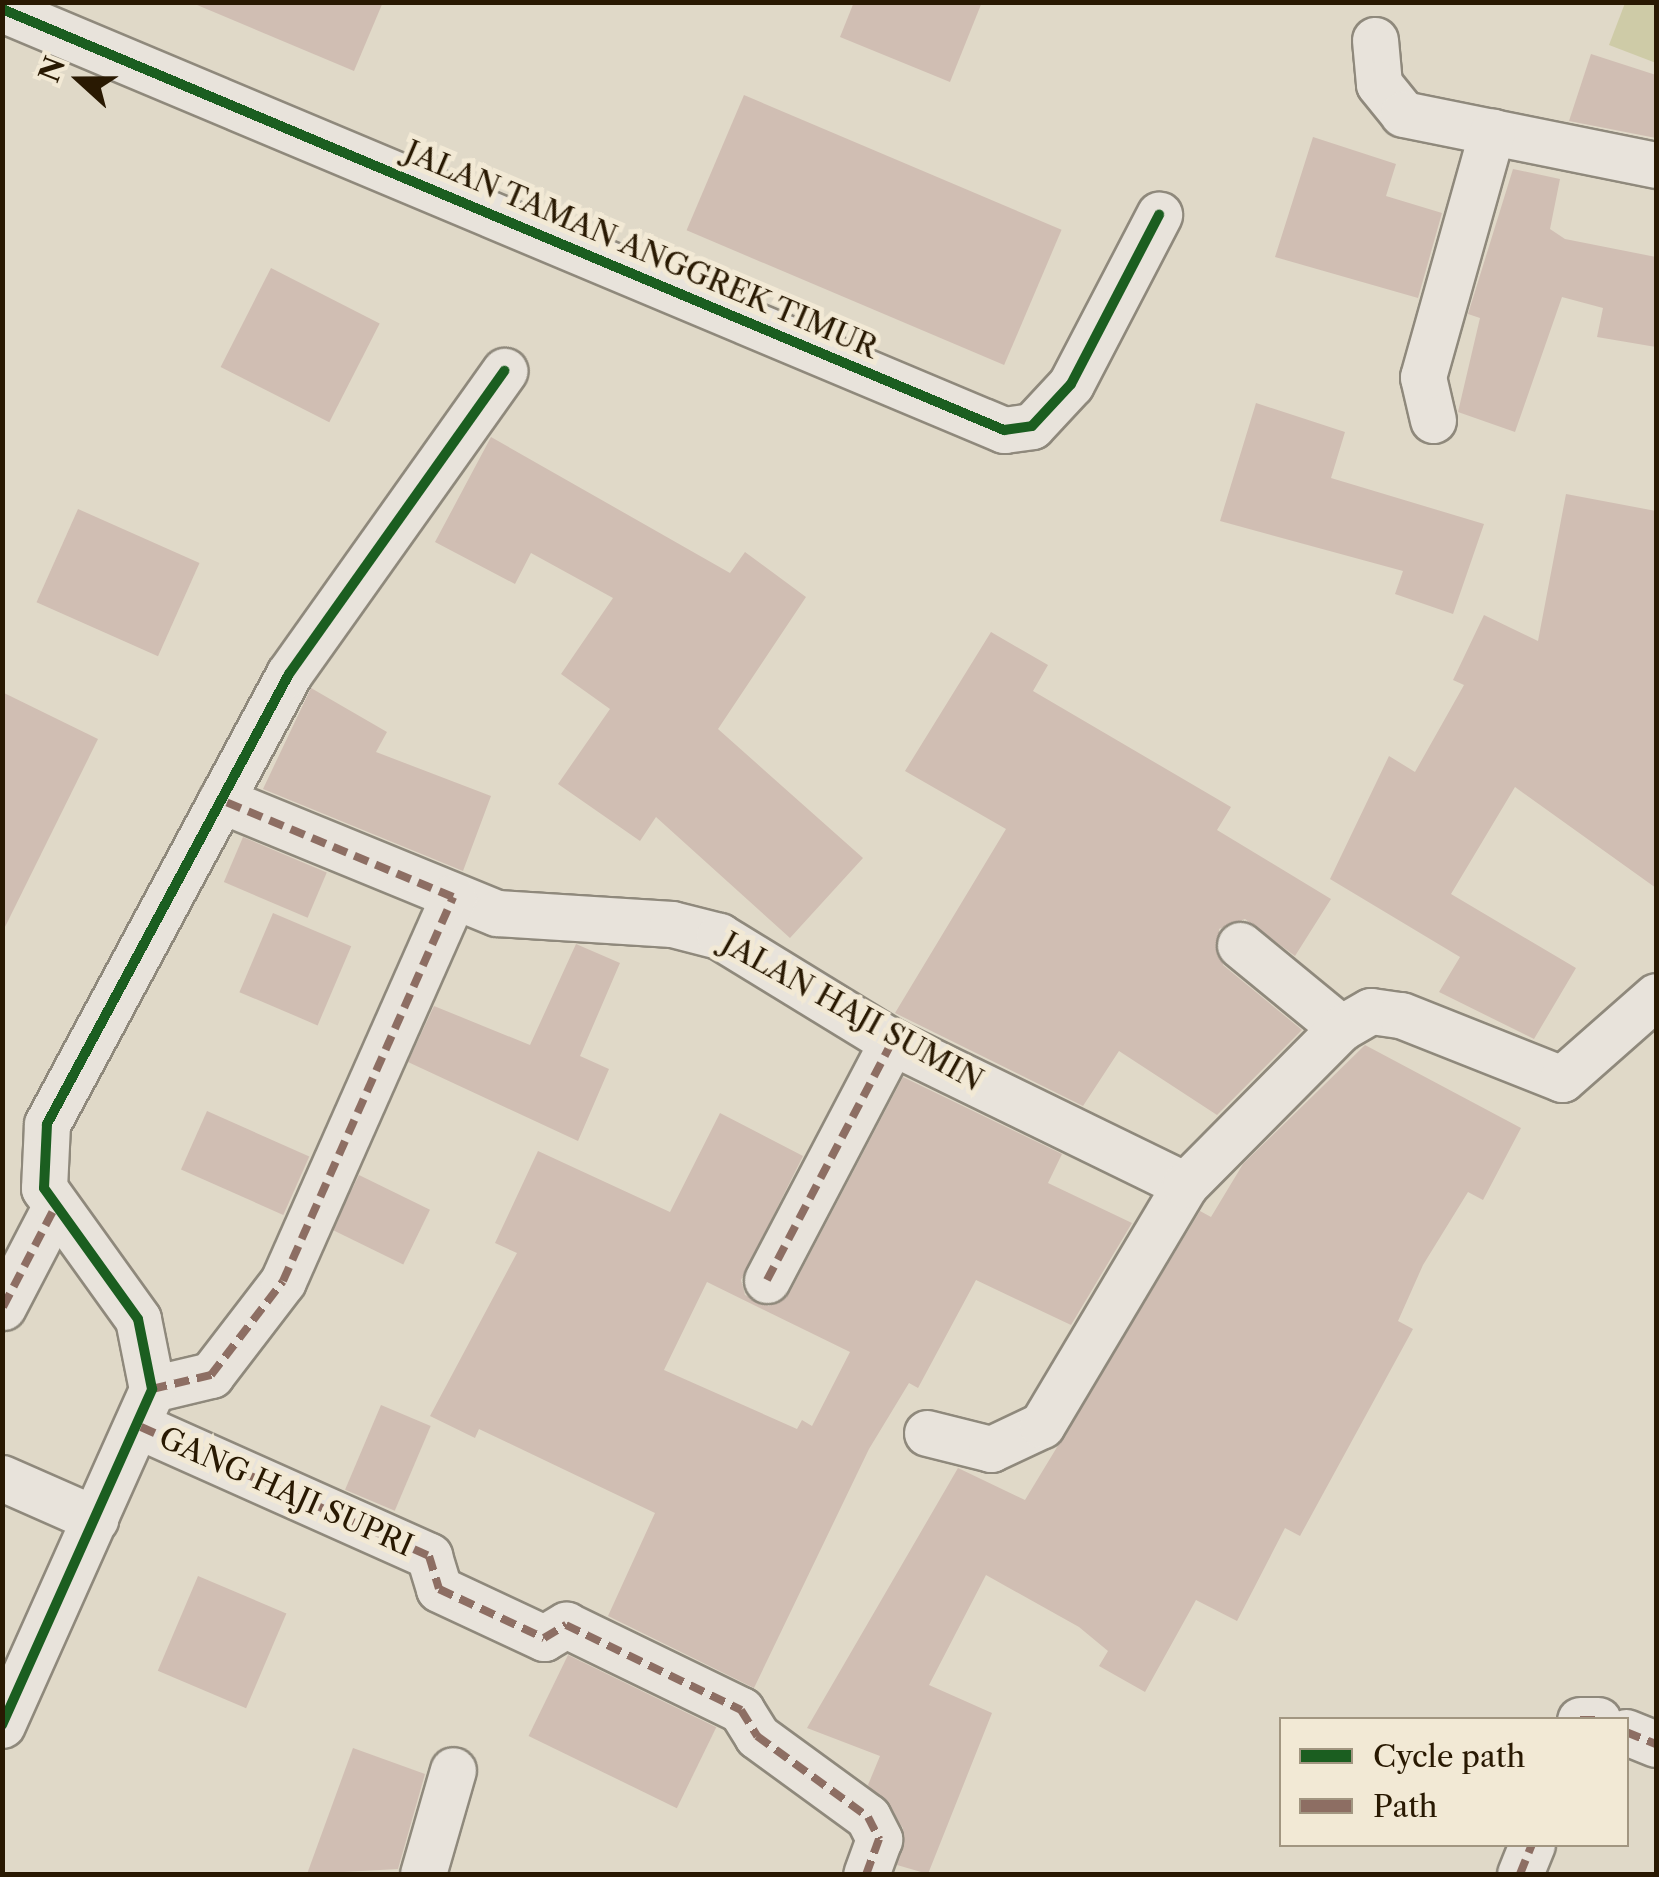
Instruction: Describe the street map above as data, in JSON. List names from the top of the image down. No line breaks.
{"streets":{"street":["JALAN TAMAN ANGGREK TIMUR","JALAN HAJI SUMIN","GANG HAJI SUPRI"]},"legend":["Cycle path","Path"],"north":"left"}
